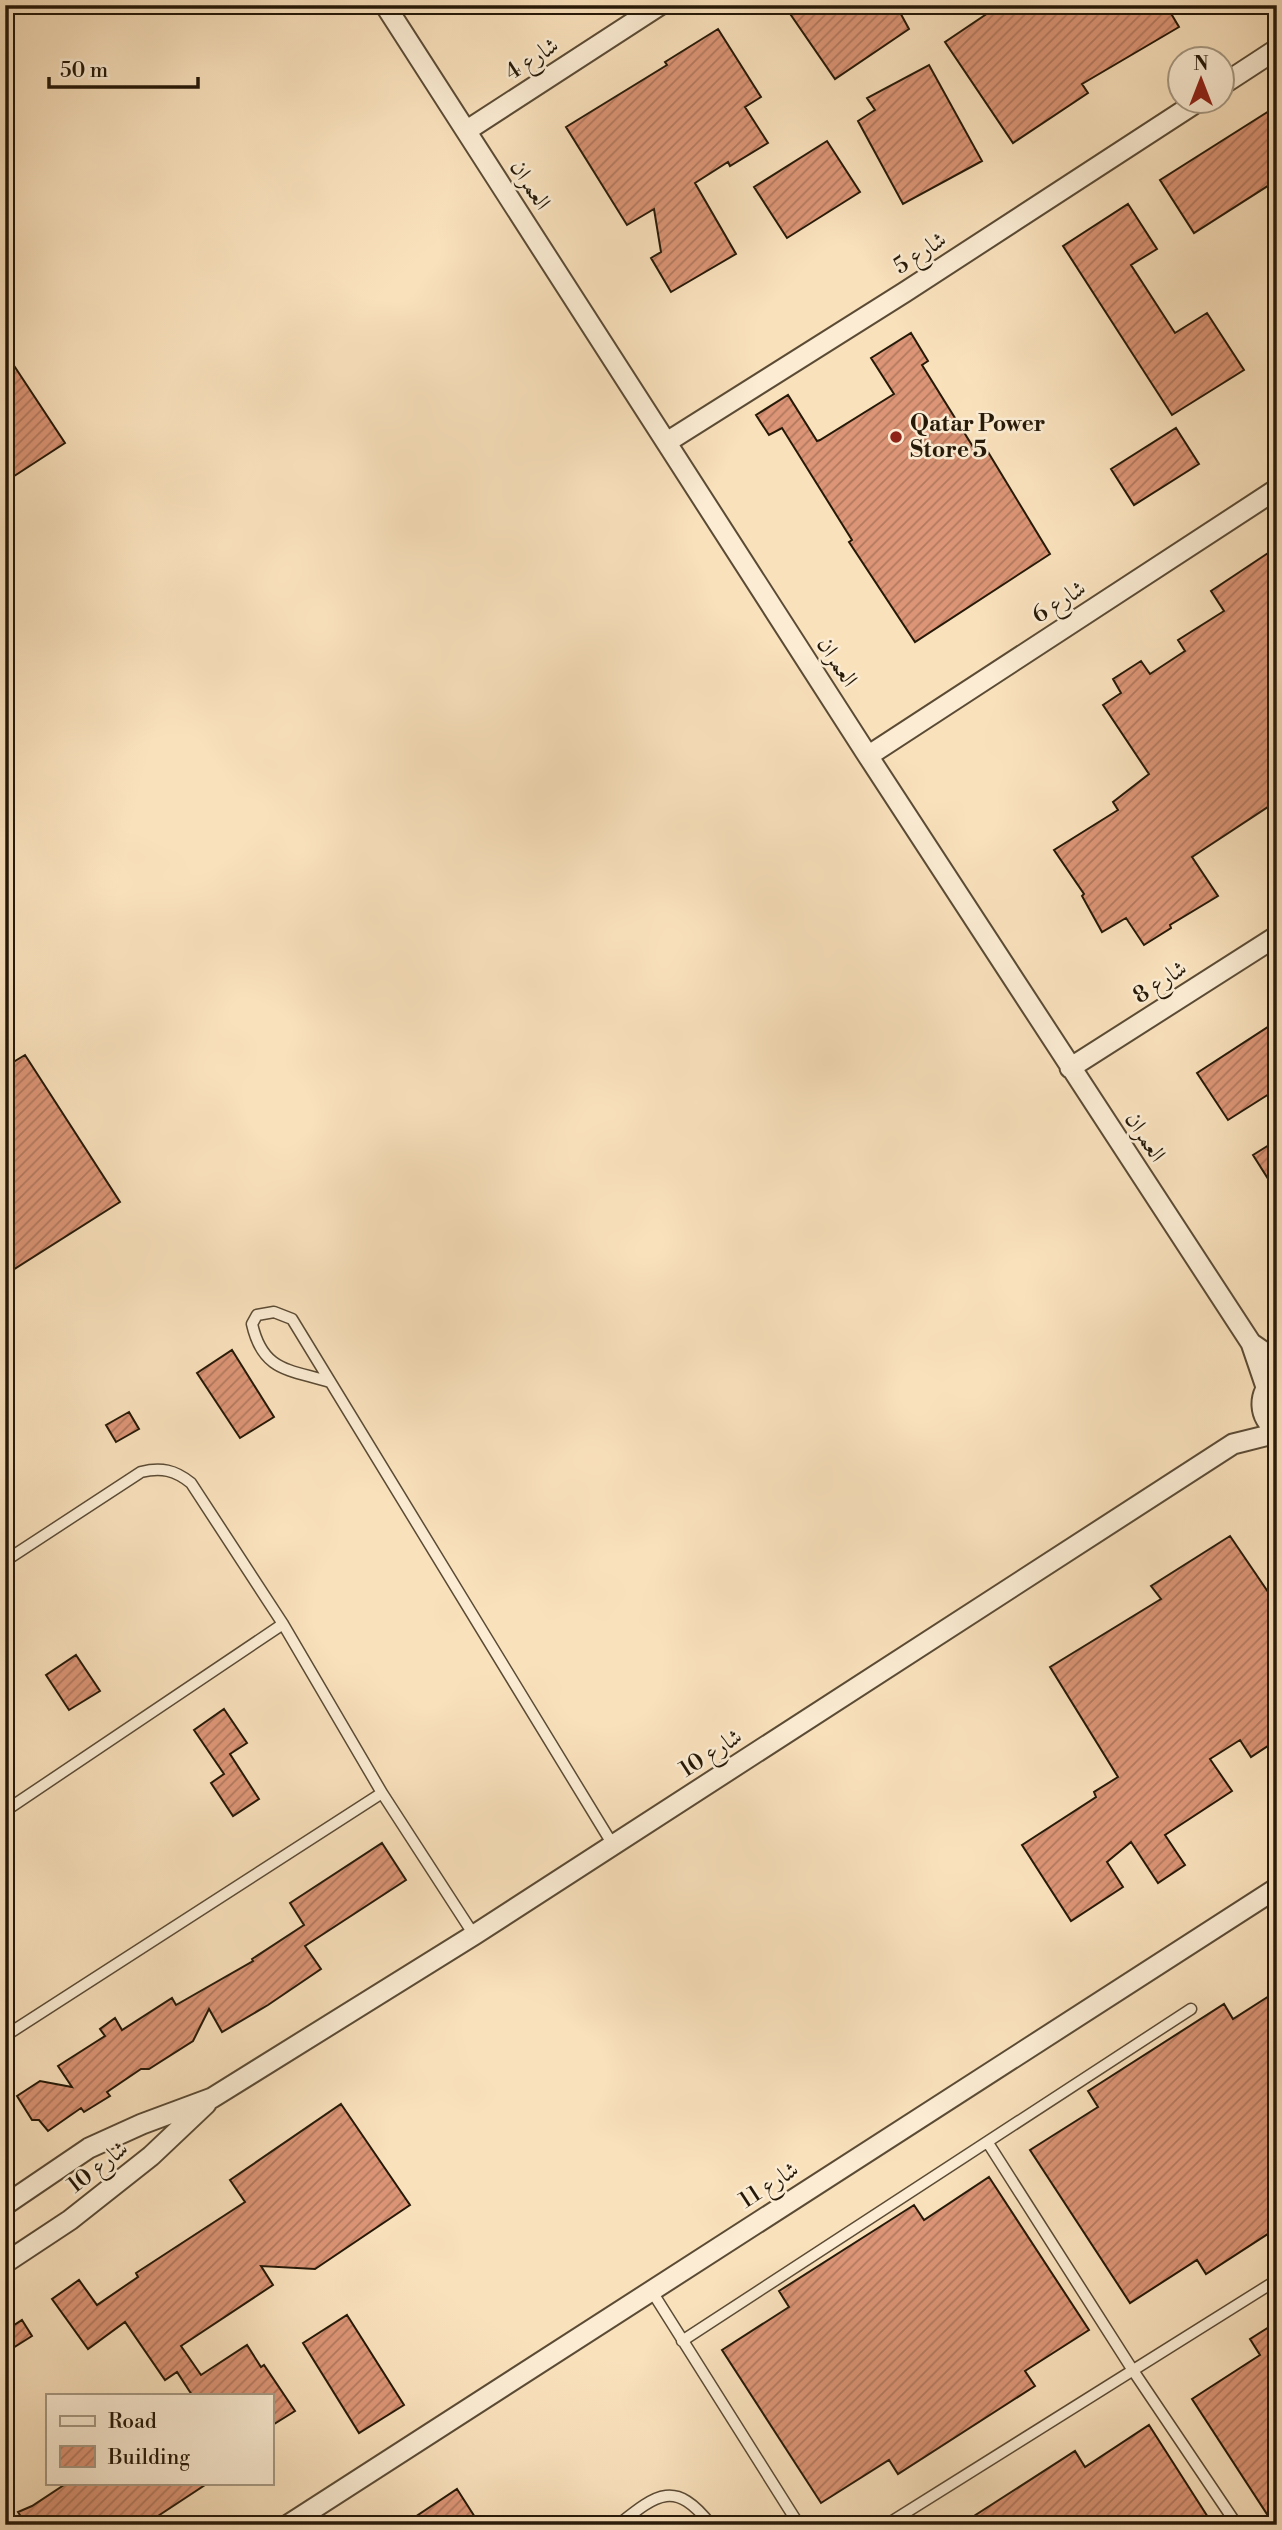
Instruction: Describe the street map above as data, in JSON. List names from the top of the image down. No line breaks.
{"streets":{"street":["شارع 4","العمران","شارع 5","شارع 6","شارع 8","شارع 10","شارع 11"]},"crossings":[["شارع 4","العمران"],["العمران","شارع 5"],["العمران","شارع 6"],["العمران","شارع 8"],["العمران","شارع 10"]],"places":["Qatar Power Store 5"],"legend":["Road","Building"],"scale_bar":"50 m","north":"top"}
